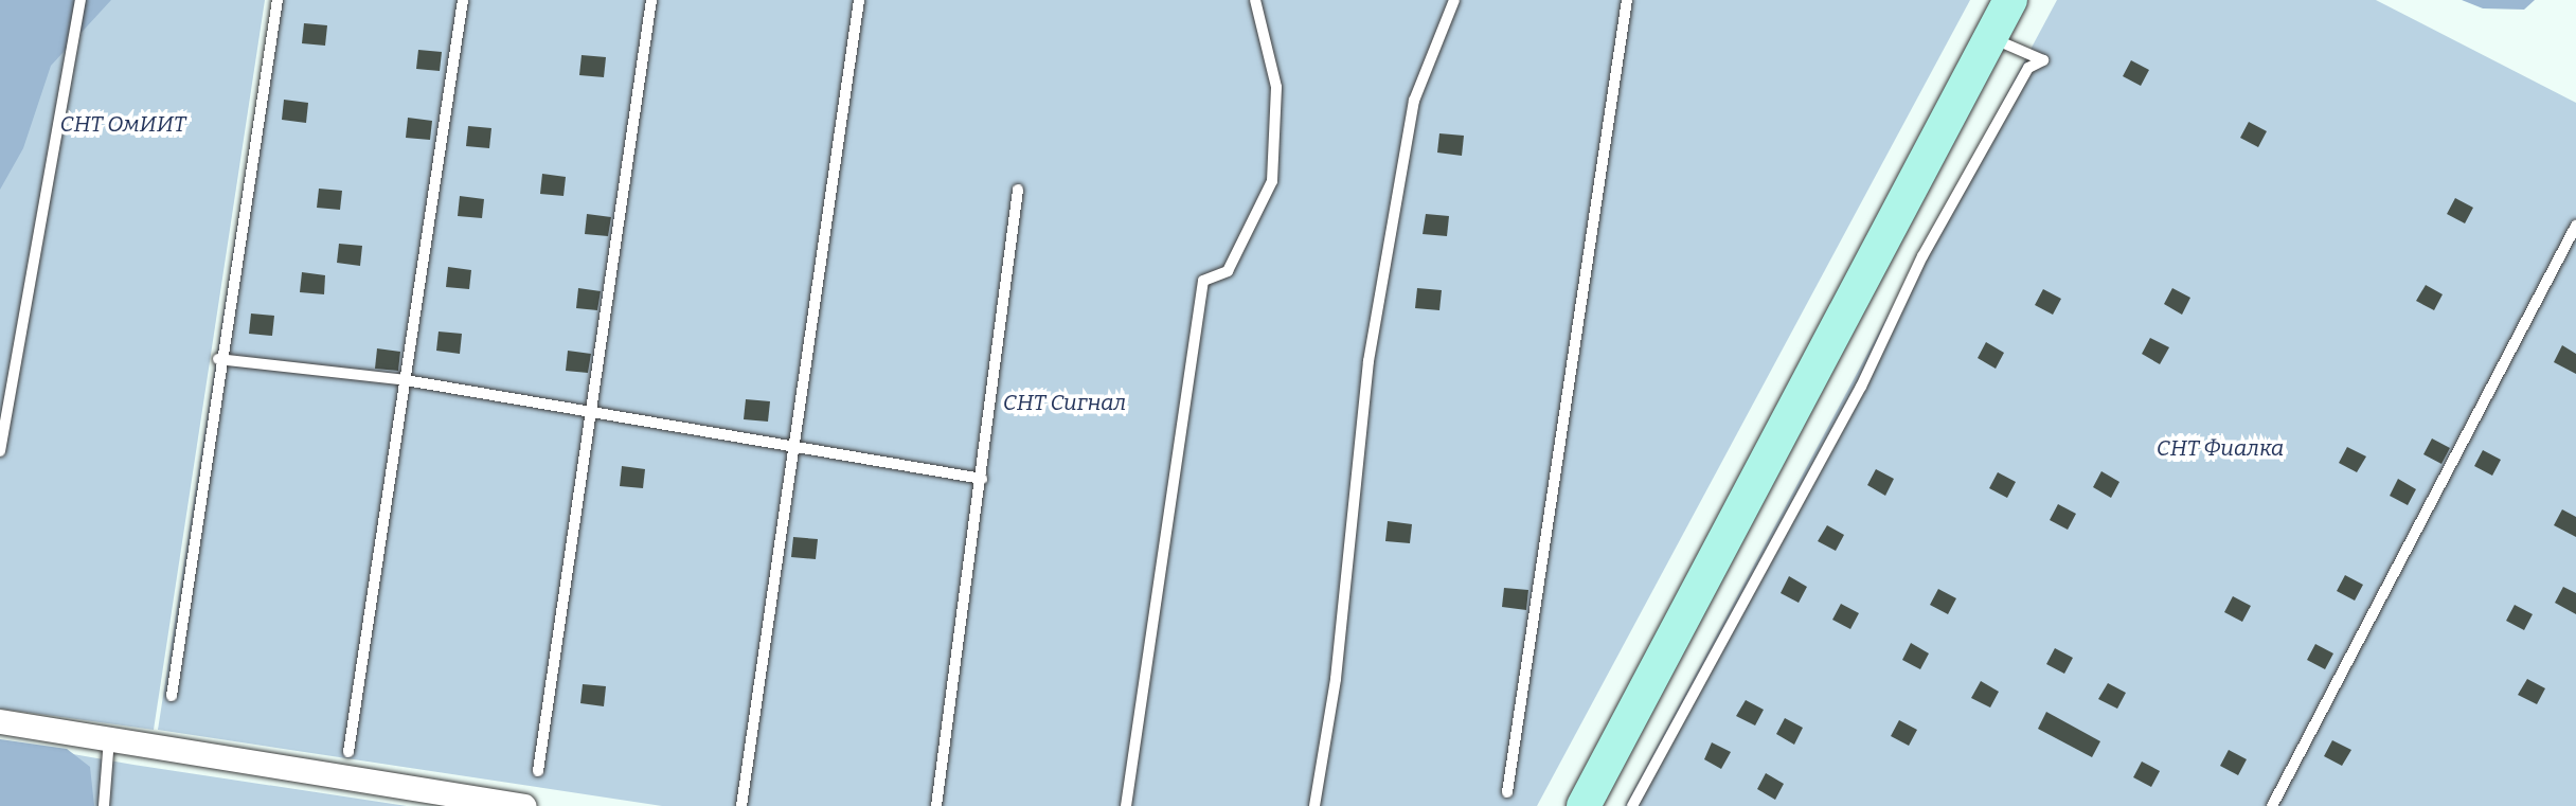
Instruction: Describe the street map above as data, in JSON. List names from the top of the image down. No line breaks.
{"parks":["СНТ ОмИИТ","СНТ Сигнал","СНТ Фиалка"]}
